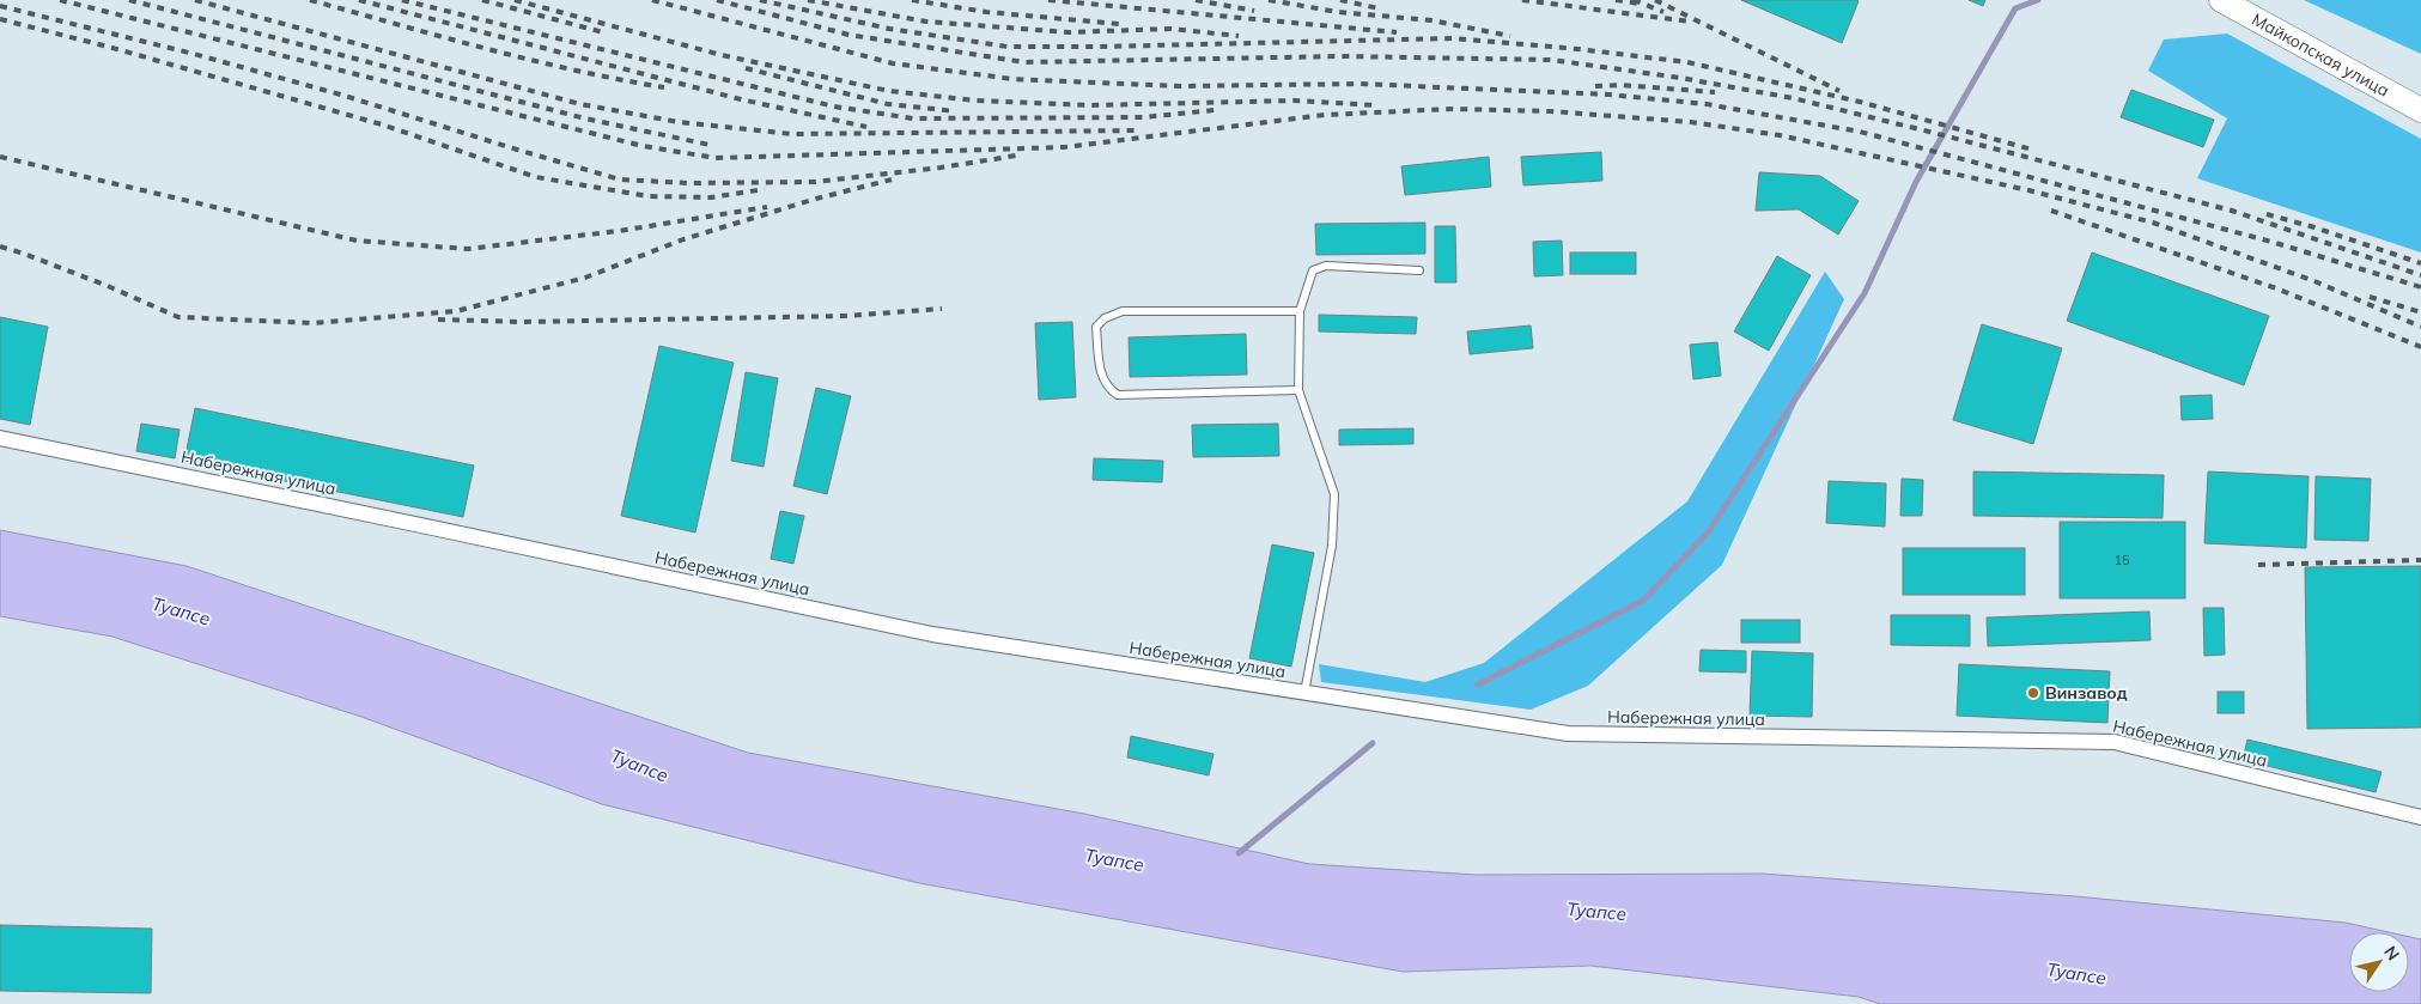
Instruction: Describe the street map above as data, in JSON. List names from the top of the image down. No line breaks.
{"streets":{"main road":["Майкопская улица"],"street":["Набережная улица"]},"water":["Туапсе"],"places":["Винзавод"],"house_numbers":["15"],"north":"top right"}
